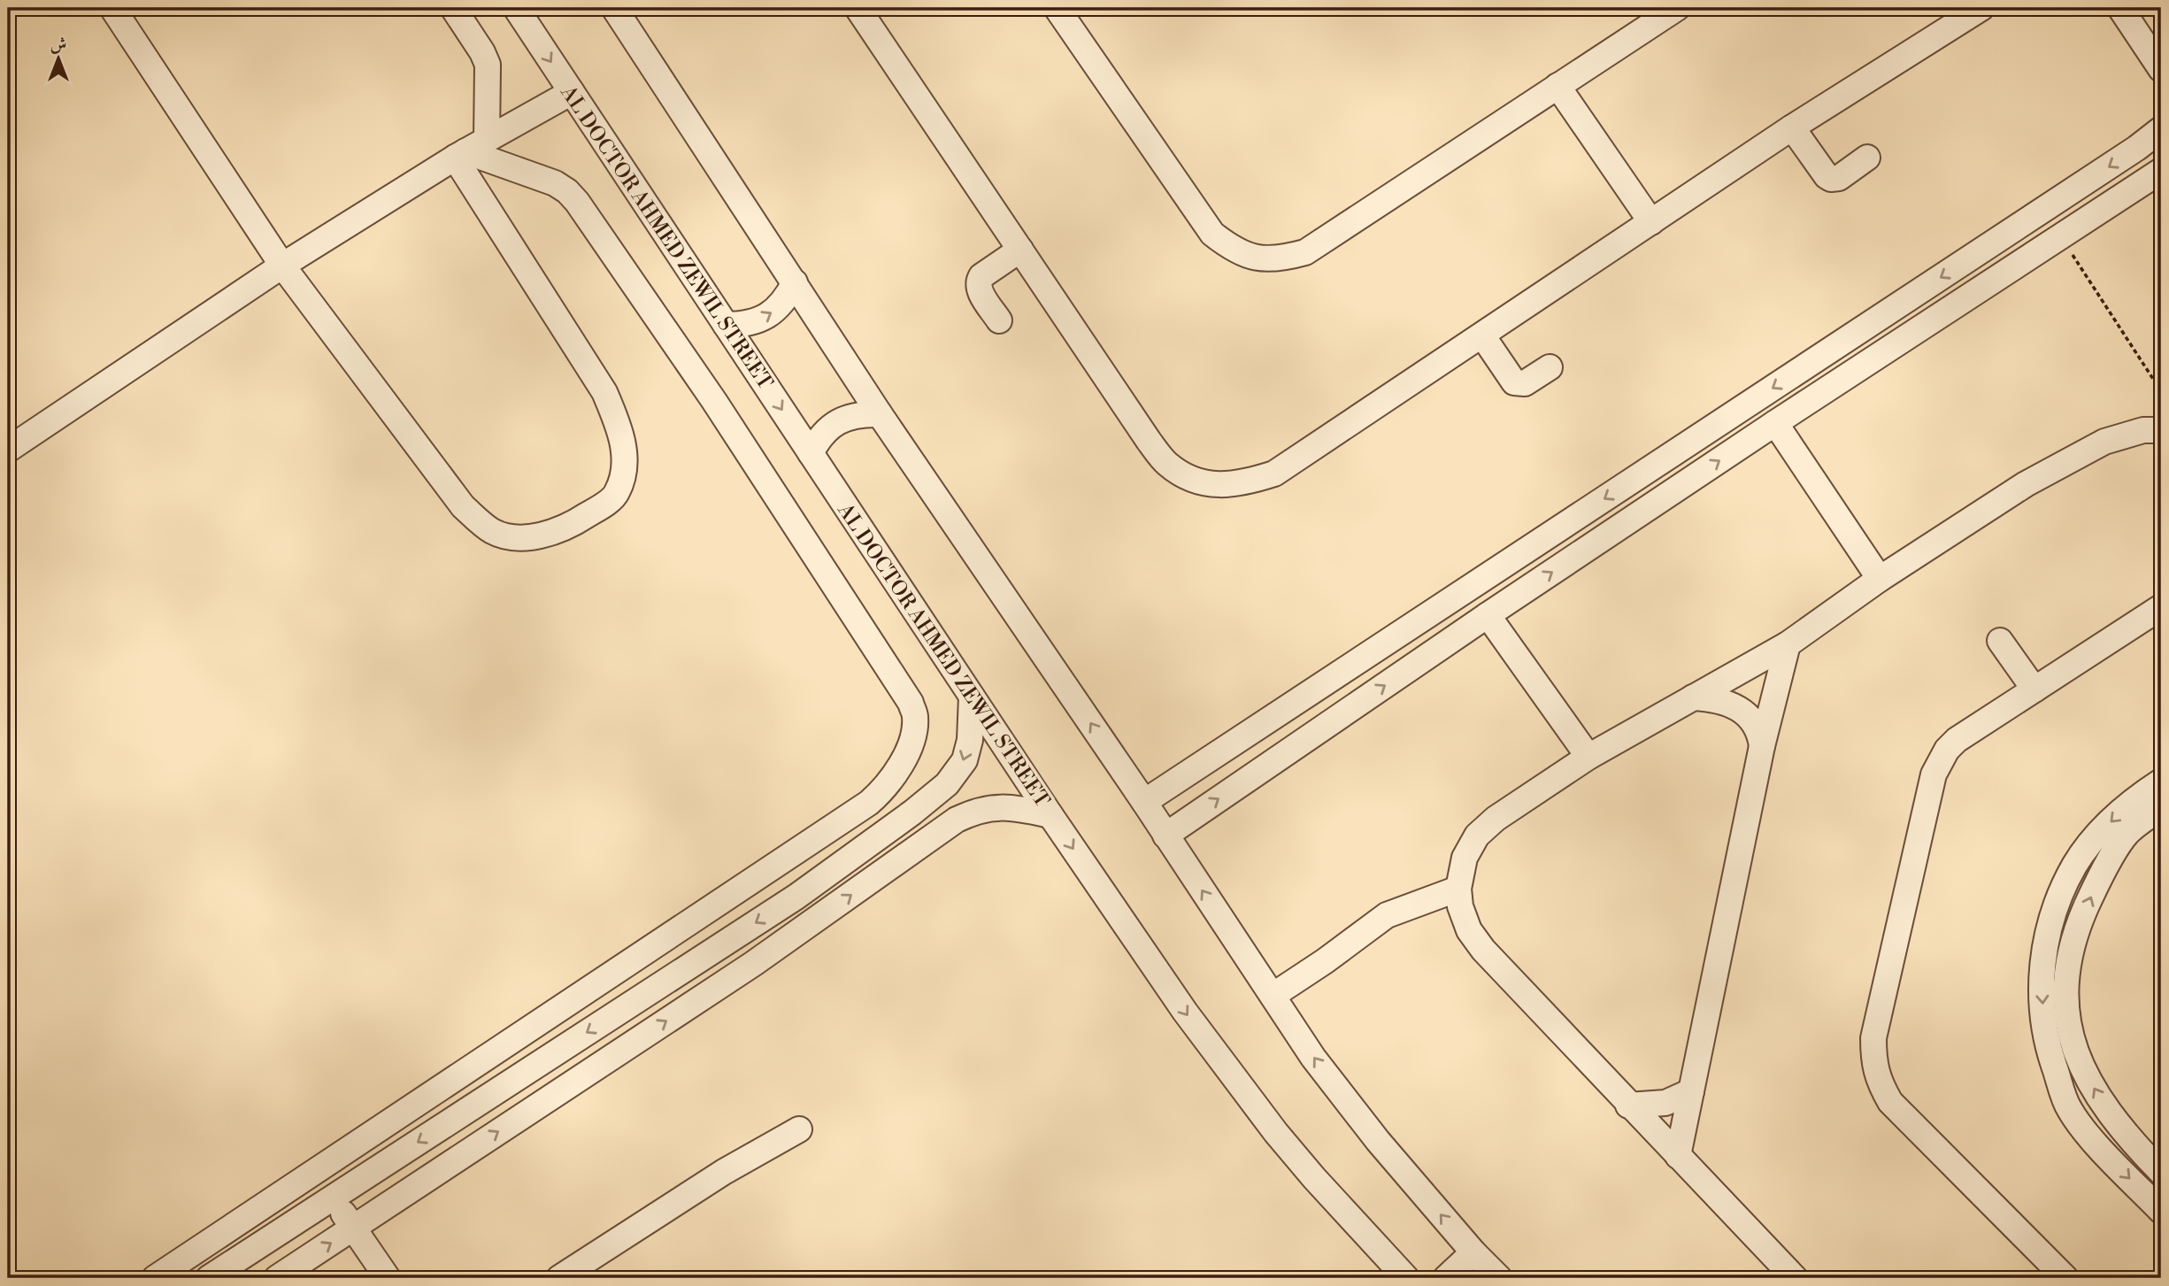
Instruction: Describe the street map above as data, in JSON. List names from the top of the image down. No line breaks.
{"streets":{"street":["AL DOCTOR AHMED ZEWIL STREET"]},"north":"top"}
